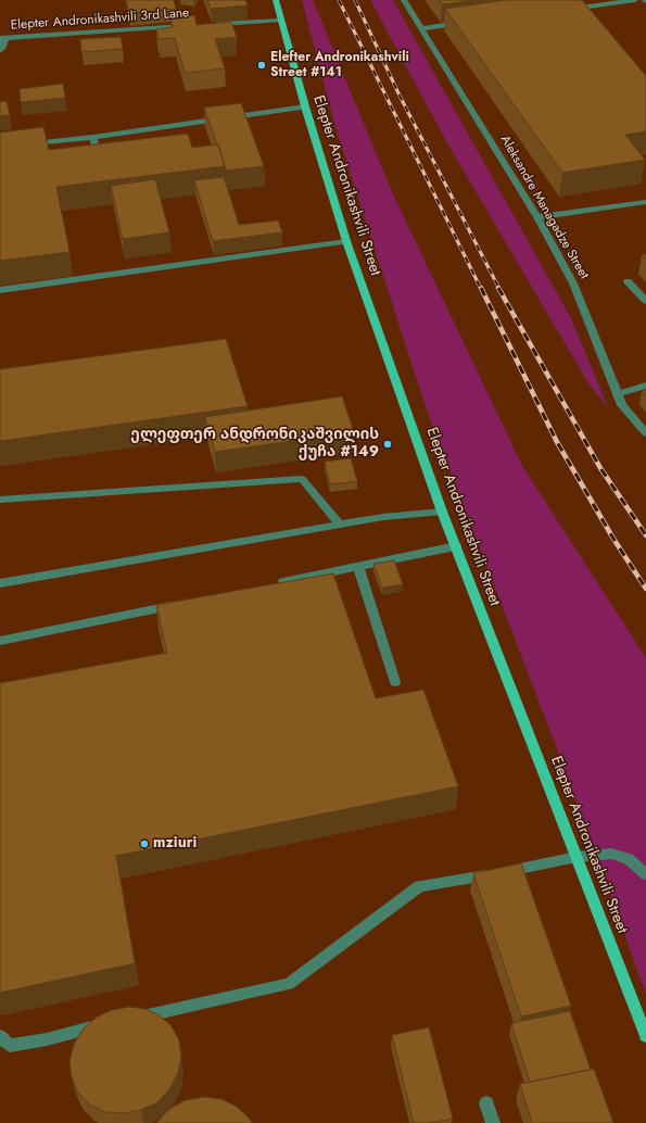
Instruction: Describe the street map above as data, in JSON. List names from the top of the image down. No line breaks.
{"streets":{"main road":["Elepter Andronikashvili Street"],"street":["Elepter Andronikashvili 3rd Lane","Aleksandre Managadze Street"]},"crossings":[["Elepter Andronikashvili 3rd Lane","Elepter Andronikashvili Street"]],"places":["Elefter Andronikashvili Street #141","ელეფთერ ანდრონიკაშვილის ქუჩა #149","mziuri"]}
